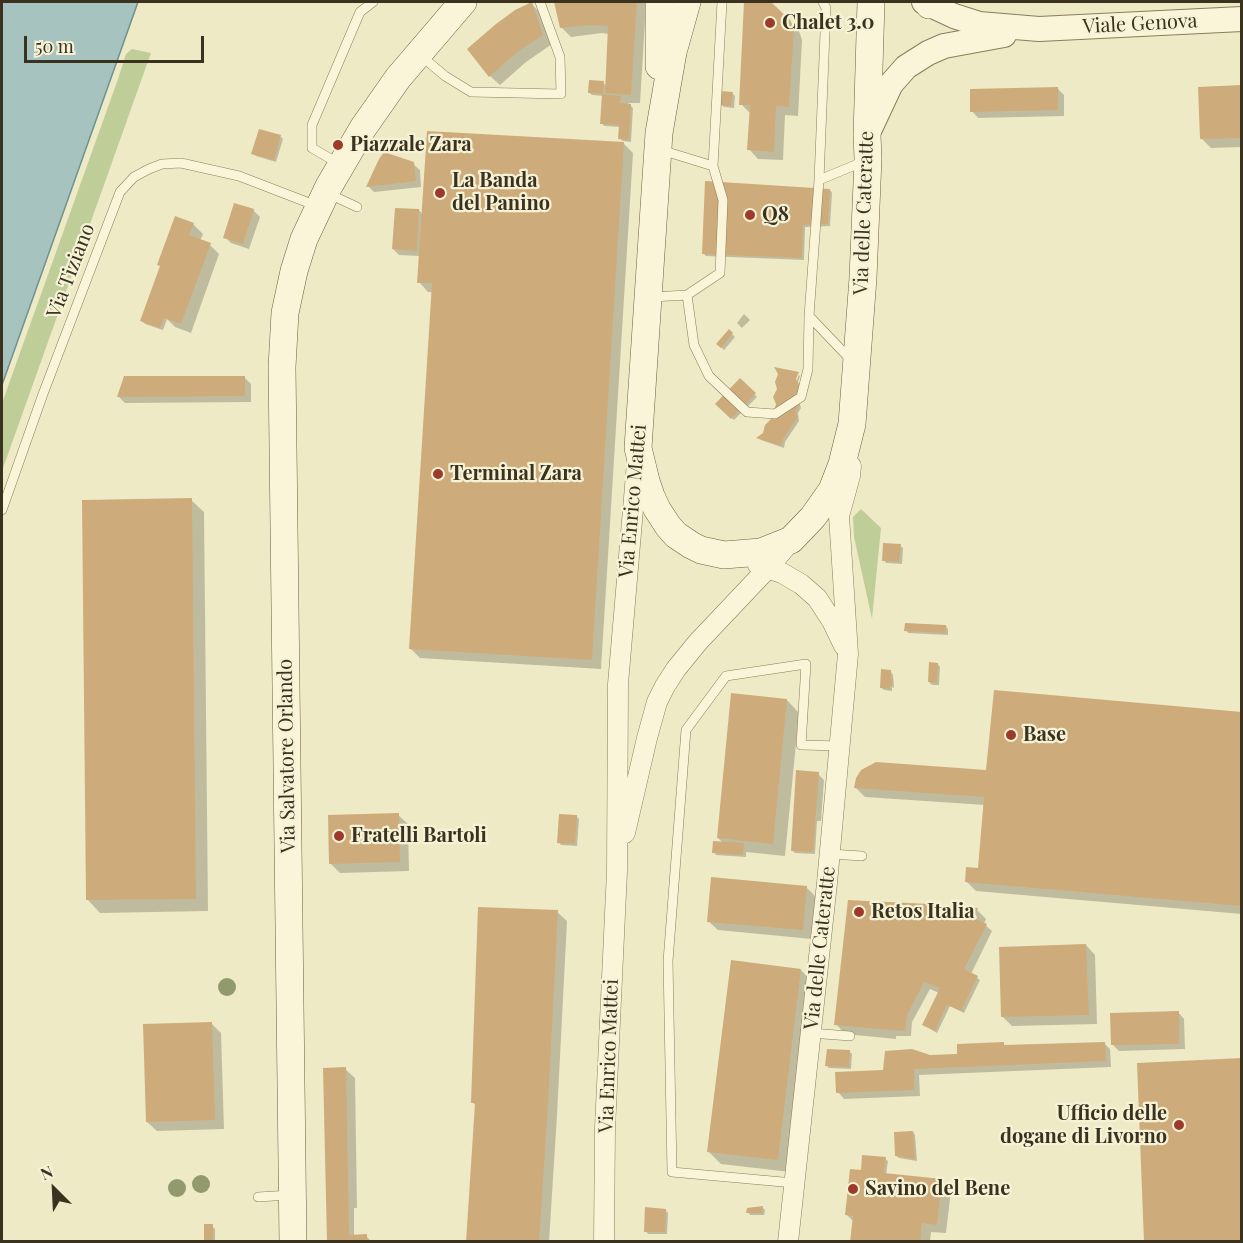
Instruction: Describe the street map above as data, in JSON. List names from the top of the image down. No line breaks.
{"streets":{"main road":["Via delle Cateratte","Via Enrico Mattei","Via Salvatore Orlando"],"street":["Viale Genova"],"lane":["Via Tiziano"]},"crossings":[["Viale Genova","Via delle Cateratte"],["Via delle Cateratte","Via Enrico Mattei"],["Via Tiziano","Via Salvatore Orlando"]],"places":["Chalet 3.0","Piazzale Zara","La Banda del Panino","Q8","Terminal Zara","Base","Fratelli Bartoli","Retos Italia","Ufficio delle dogane di Livorno","Savino del Bene"],"scale_bar":"50 m","north":"top left"}
